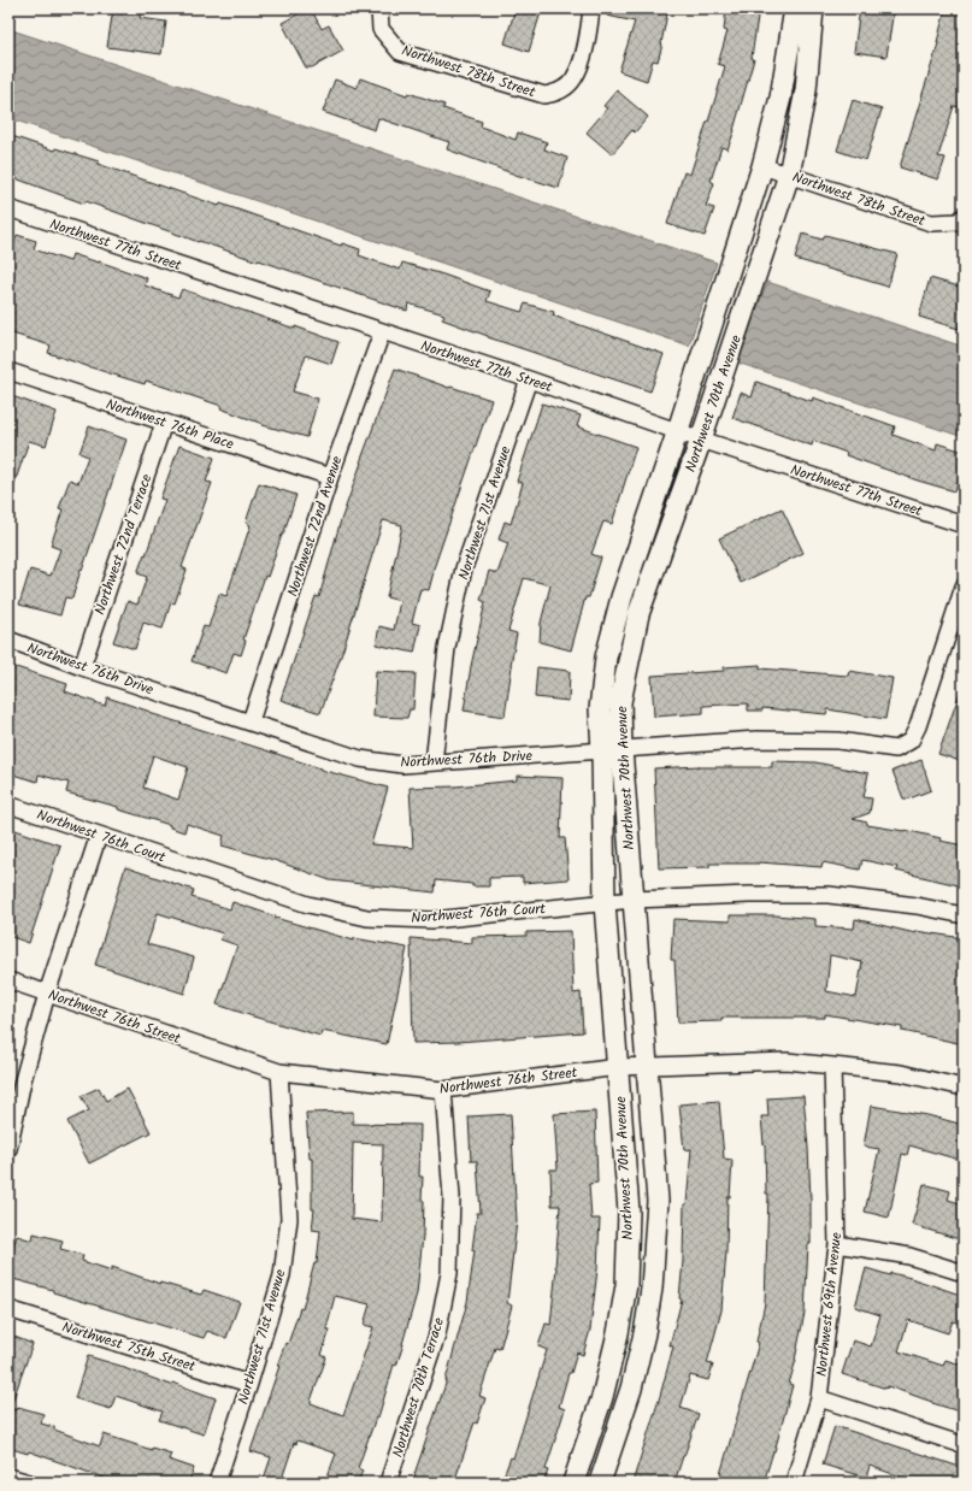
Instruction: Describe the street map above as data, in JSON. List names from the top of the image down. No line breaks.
{"streets":{"street":["Northwest 78th Street","Northwest 77th Street","Northwest 70th Avenue","Northwest 76th Place","Northwest 71st Avenue","Northwest 72nd Avenue","Northwest 72nd Terrace","Northwest 76th Drive","Northwest 76th Court","Northwest 76th Street","Northwest 69th Avenue","Northwest 75th Street","Northwest 70th Terrace"]},"crossings":[["Northwest 78th Street","Northwest 70th Avenue"],["Northwest 77th Street","Northwest 70th Avenue"],["Northwest 77th Street","Northwest 71st Avenue"],["Northwest 77th Street","Northwest 72nd Avenue"],["Northwest 70th Avenue","Northwest 76th Drive"],["Northwest 70th Avenue","Northwest 76th Court"],["Northwest 70th Avenue","Northwest 76th Street"],["Northwest 76th Place","Northwest 72nd Avenue"],["Northwest 76th Place","Northwest 72nd Terrace"],["Northwest 71st Avenue","Northwest 76th Drive"],["Northwest 71st Avenue","Northwest 76th Street"],["Northwest 71st Avenue","Northwest 75th Street"],["Northwest 72nd Avenue","Northwest 76th Drive"],["Northwest 72nd Terrace","Northwest 76th Drive"],["Northwest 76th Street","Northwest 69th Avenue"],["Northwest 76th Street","Northwest 70th Terrace"]]}
